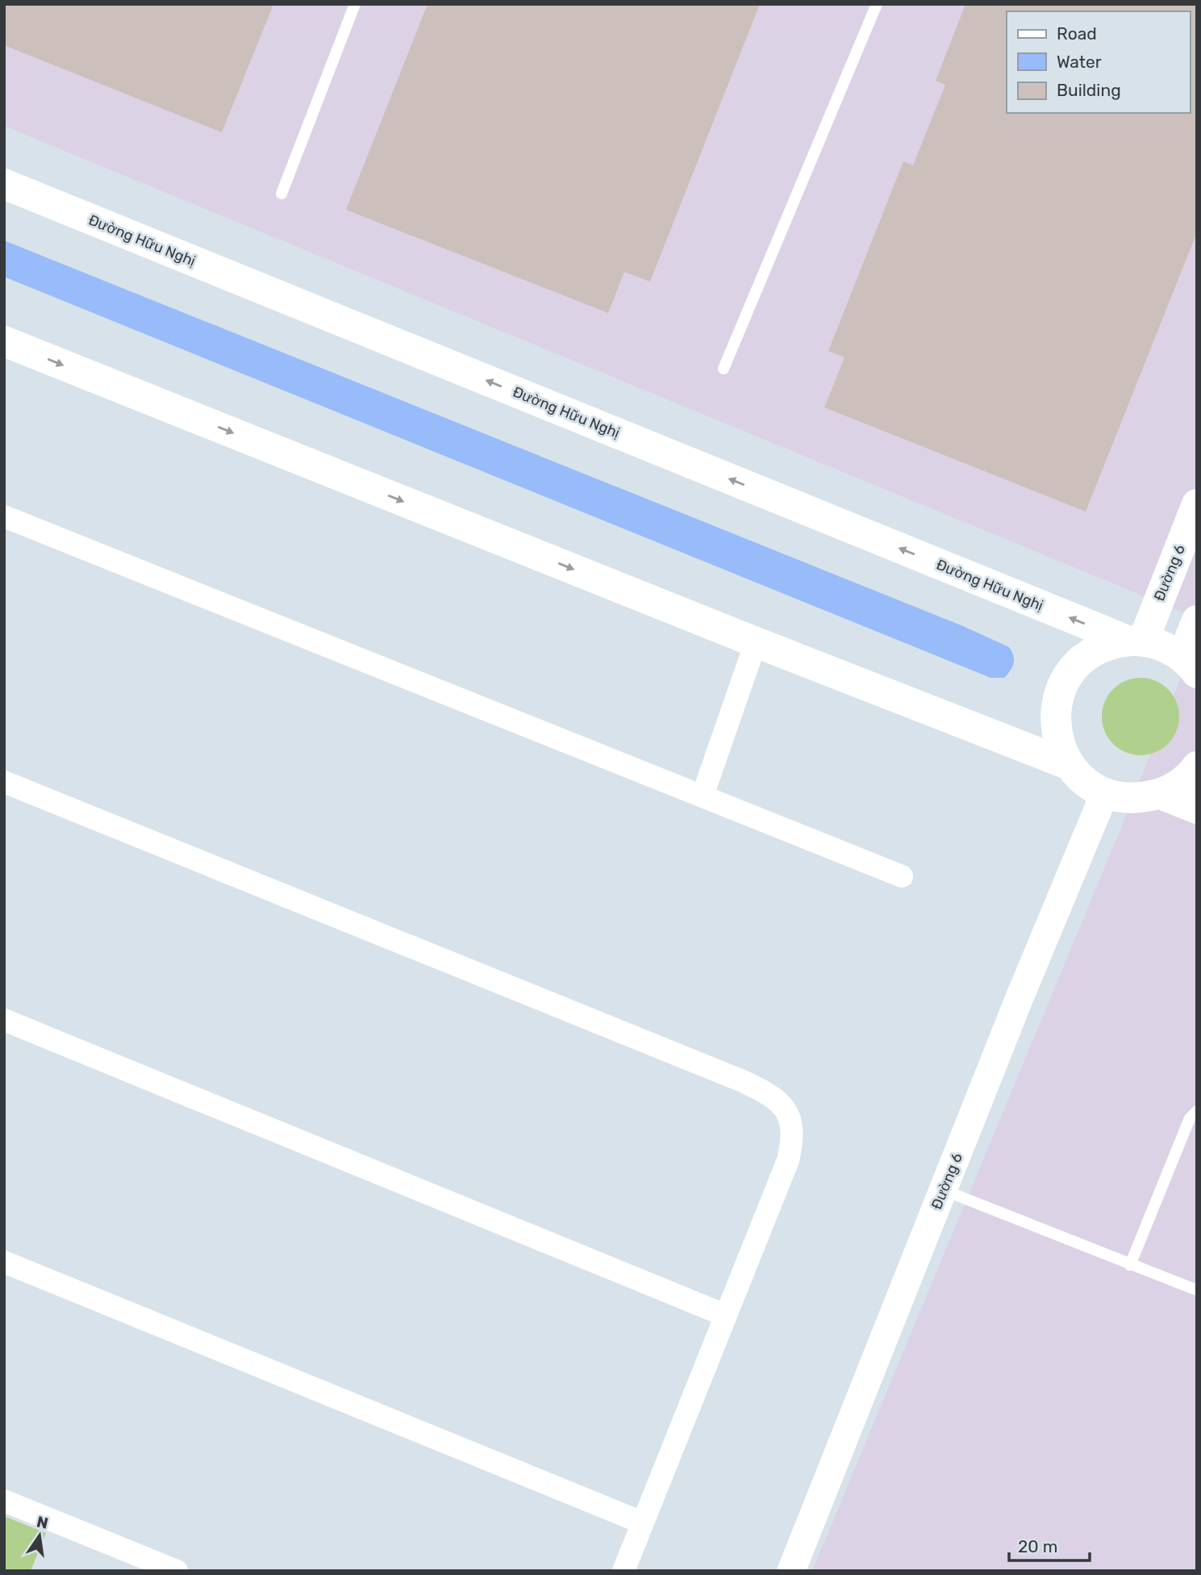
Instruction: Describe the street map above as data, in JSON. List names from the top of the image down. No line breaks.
{"streets":{"main road":["Đường Hữu Nghị","Đường 6"]},"crossings":[["Đường Hữu Nghị","Đường 6"]],"legend":["Road","Water","Building"],"scale_bar":"20 m","north":"top"}
